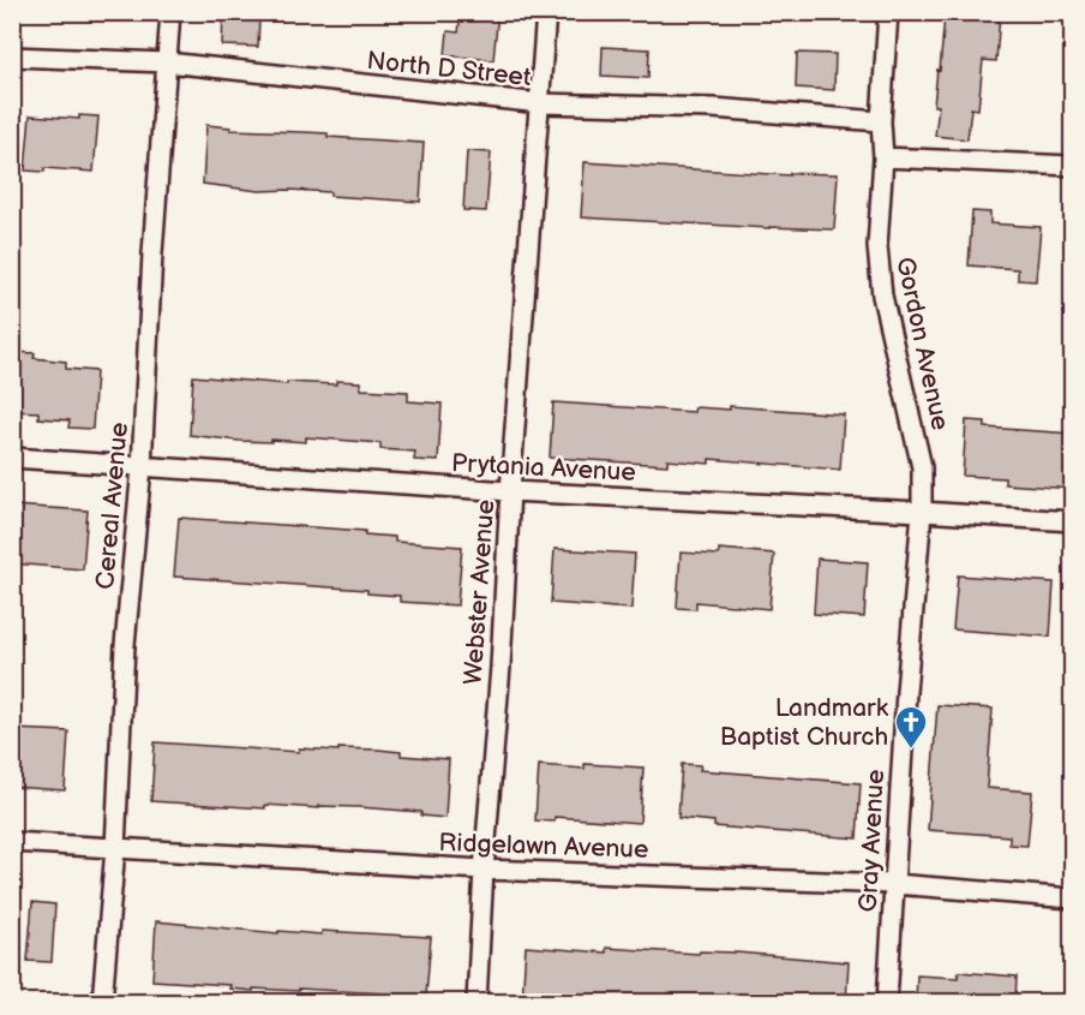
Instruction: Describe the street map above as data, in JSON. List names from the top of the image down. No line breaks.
{"streets":{"street":["North D Street","Gordon Avenue","Prytania Avenue","Cereal Avenue","Webster Avenue","Gray Avenue","Ridgelawn Avenue"]},"crossings":[["North D Street","Gordon Avenue"],["North D Street","Cereal Avenue"],["North D Street","Webster Avenue"],["Gordon Avenue","Prytania Avenue"],["Gordon Avenue","Gray Avenue"],["Prytania Avenue","Cereal Avenue"],["Prytania Avenue","Webster Avenue"],["Prytania Avenue","Gray Avenue"],["Cereal Avenue","Ridgelawn Avenue"],["Webster Avenue","Ridgelawn Avenue"],["Gray Avenue","Ridgelawn Avenue"]],"places":{"church":["Landmark Baptist Church"]}}
